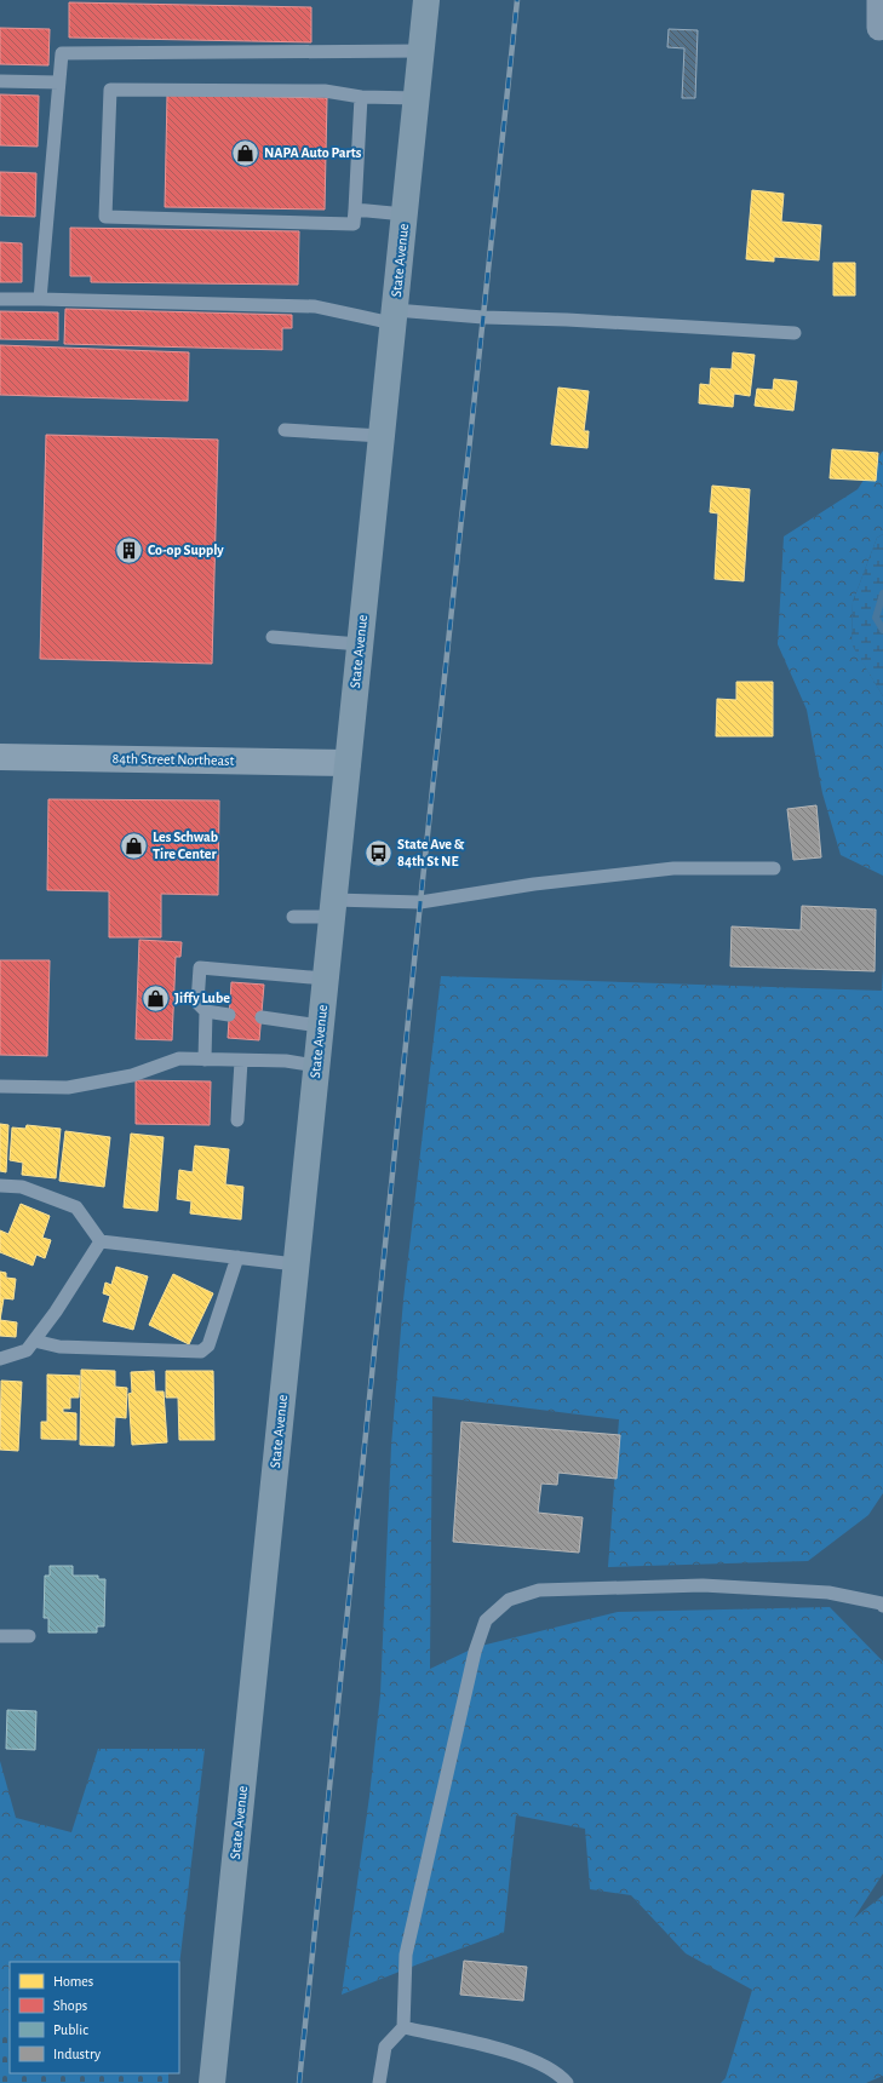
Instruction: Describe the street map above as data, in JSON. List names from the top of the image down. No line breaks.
{"streets":{"main road":["State Avenue"],"street":["84th Street Northeast"]},"crossings":[["State Avenue","84th Street Northeast"]],"places":{"shop":["NAPA Auto Parts","Les Schwab Tire Center","Jiffy Lube"],"building":["Co-op Supply"],"bus stop":["State Ave & 84th St NE"]},"legend":["Homes","Shops","Public","Industry"]}
